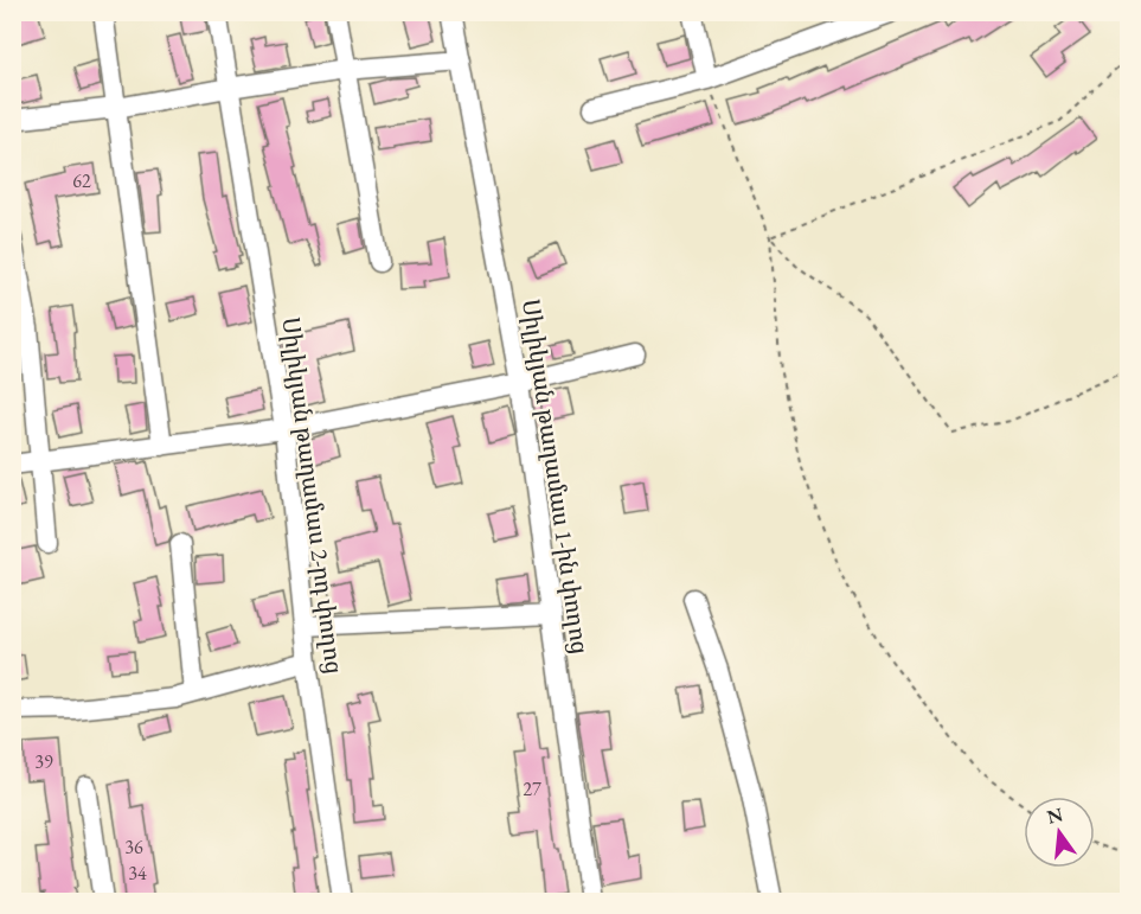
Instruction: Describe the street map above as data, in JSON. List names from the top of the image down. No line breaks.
{"streets":{"street":["Սիլիկյան թաղամաս 1-ին փողոց","Սիլիկյան թաղամաս 2-րդ փողոց"]},"house_numbers":["62","39","27","36","34"],"north":"top"}
